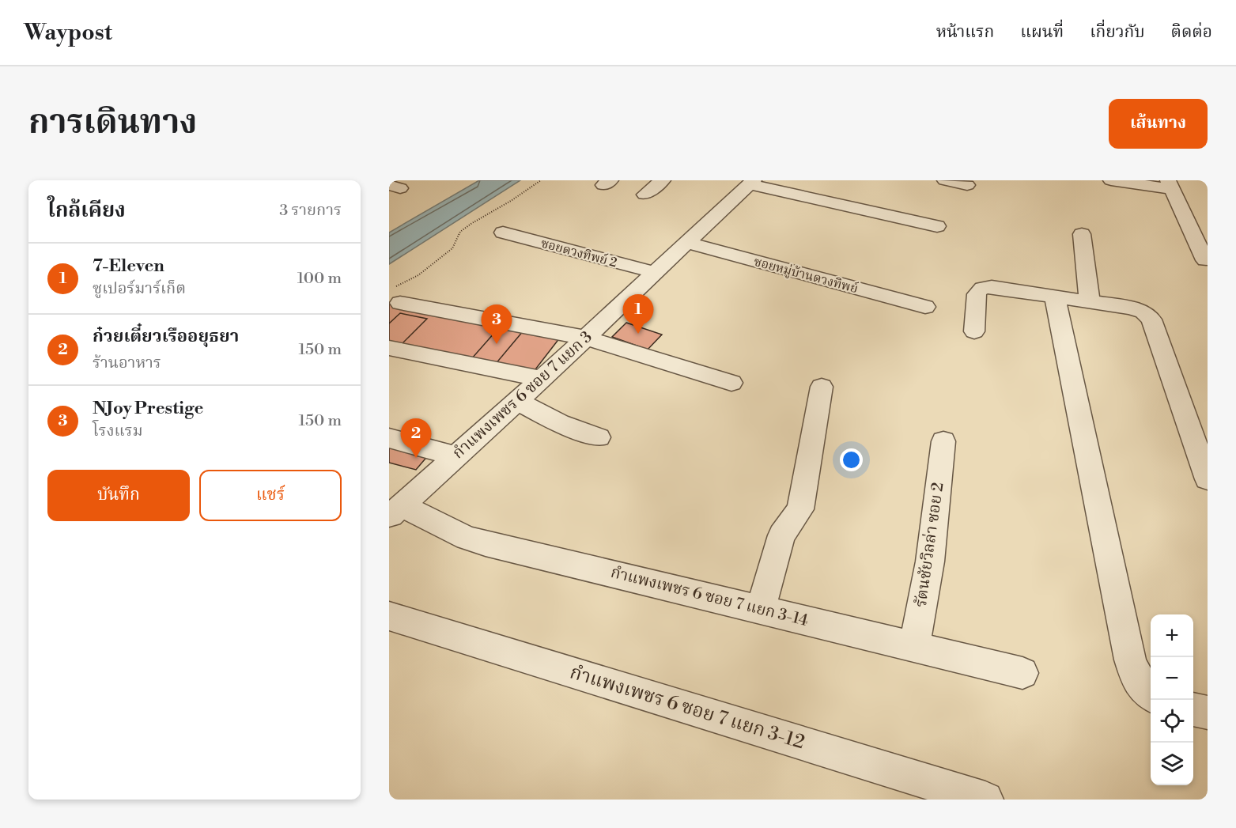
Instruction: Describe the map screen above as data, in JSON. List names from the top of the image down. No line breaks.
{"streets":{"street":["ซอยดวงทิพย์ 2","ซอยหมู่บ้านดวงทิพย์","กำแพงเพชร 6 ซอย 7 แยก 3","รัตนชัยวิลล่า ซอย 2","กำแพงเพชร 6 ซอย 7 แยก 3-14","กำแพงเพชร 6 ซอย 7 แยก 3-12"]},"crossings":[["ซอยดวงทิพย์ 2","กำแพงเพชร 6 ซอย 7 แยก 3"],["ซอยหมู่บ้านดวงทิพย์","กำแพงเพชร 6 ซอย 7 แยก 3"],["กำแพงเพชร 6 ซอย 7 แยก 3","กำแพงเพชร 6 ซอย 7 แยก 3-14"],["รัตนชัยวิลล่า ซอย 2","กำแพงเพชร 6 ซอย 7 แยก 3-14"]],"page":{"header":"Waypost","nav":["หน้าแรก","แผนที่","เกี่ยวกับ","ติดต่อ"],"title":"การเดินทาง","buttons":["เส้นทาง",["บันทึก","แชร์"]],"heading":["ใกล้เคียง","3 รายการ"],"list":[{"mark":"1","name":"7-Eleven","note":"ซูเปอร์มาร์เก็ต","value":"100 m"},{"mark":"2","name":"ก๋วยเตี๋ยวเรืออยุธยา","note":"ร้านอาหาร","value":"150 m"},{"mark":"3","name":"NJoy Prestige","note":"โรงแรม","value":"150 m"}],"pins":["1","3","2"],"map_buttons":["+","−"]}}
